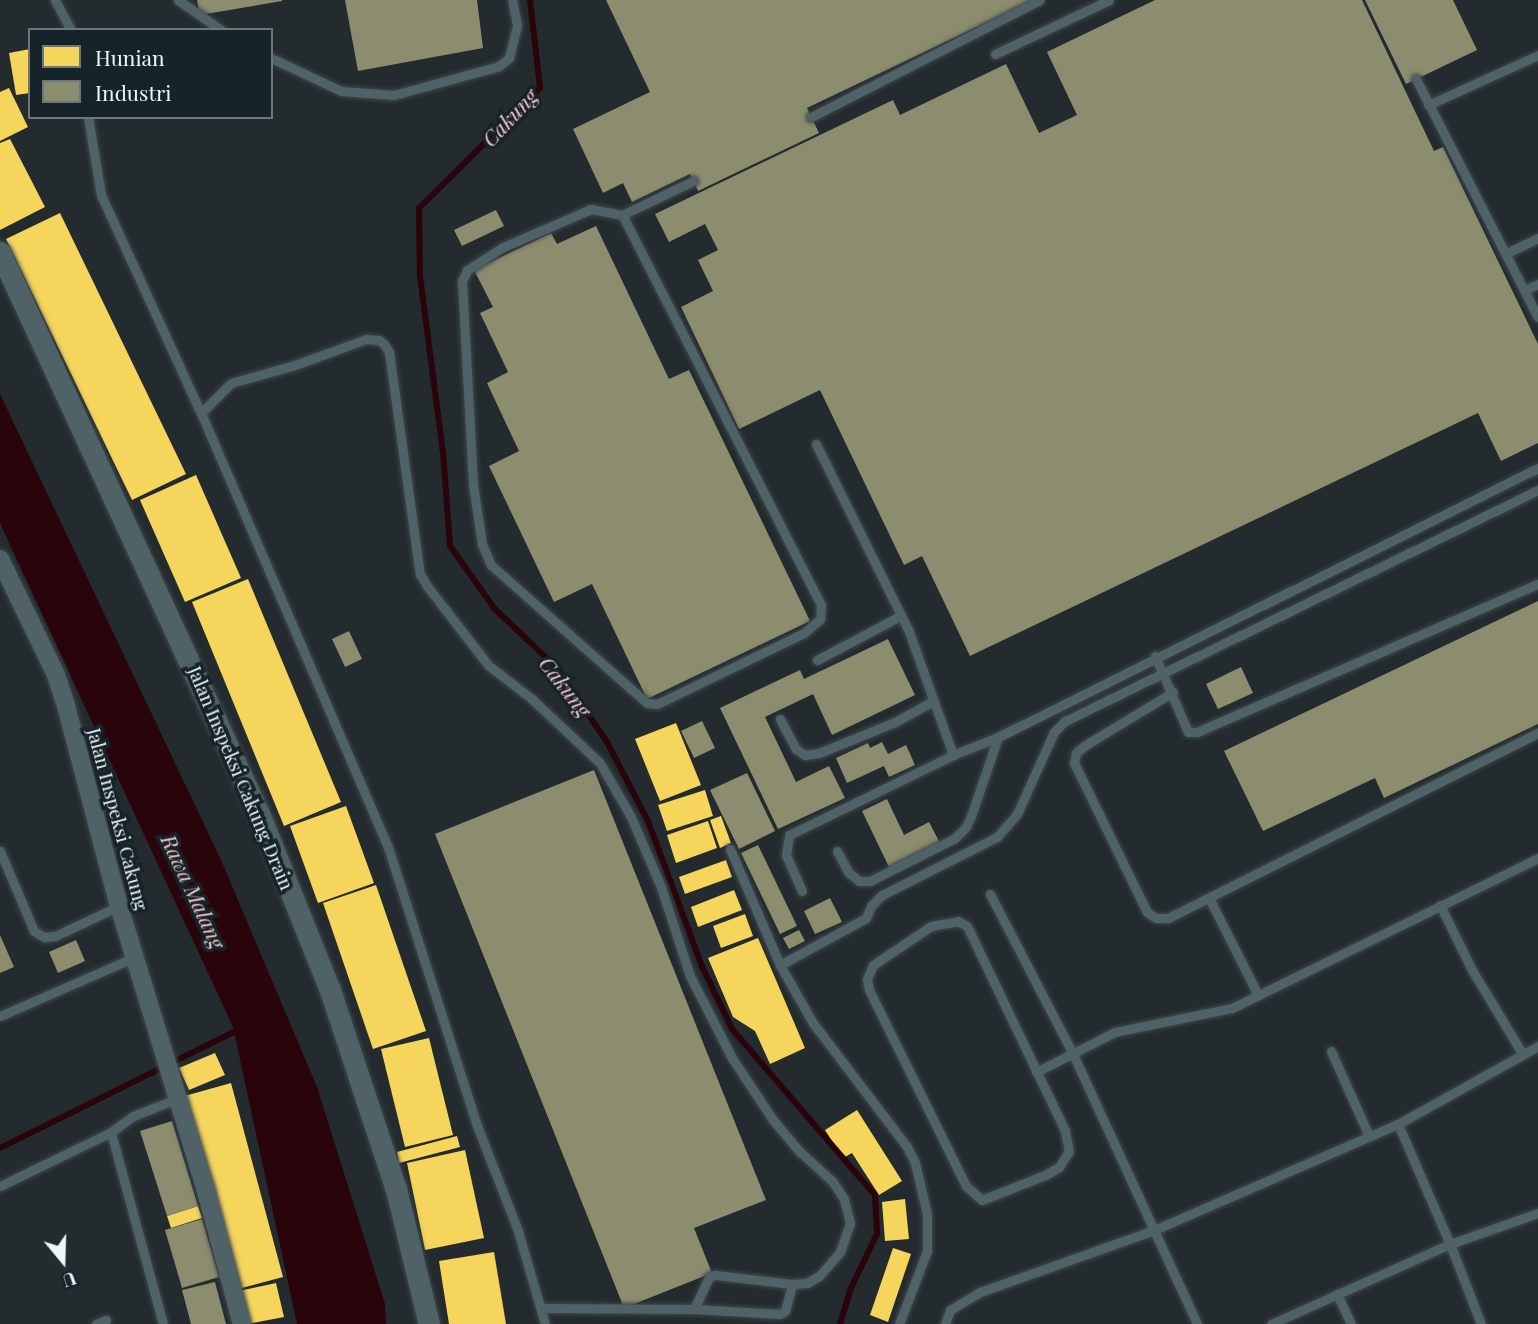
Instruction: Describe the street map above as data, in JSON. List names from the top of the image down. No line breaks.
{"streets":{"street":["Jalan Inspeksi Cakung Drain","Jalan Inspeksi Cakung"]},"water":["Cakung","Rawa Malang"],"legend":["Hunian","Industri"],"north":"bottom"}
